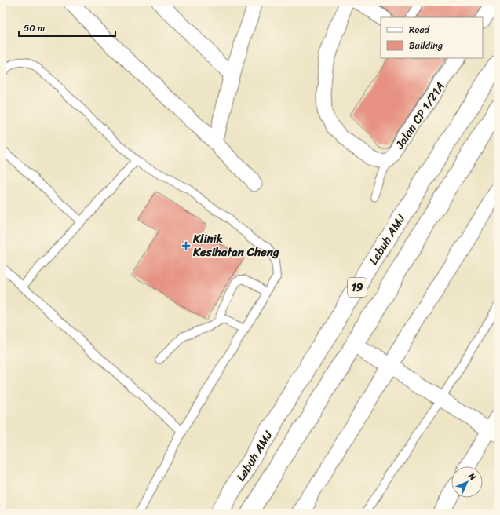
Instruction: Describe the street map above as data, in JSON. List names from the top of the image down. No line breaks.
{"streets":{"highway":["Lebuh AMJ","19"],"street":["Jalan CP 1/21A"]},"places":{"health":["Klinik Kesihatan Cheng"]},"legend":["Road","Building"],"scale_bar":"50 m","north":"top right"}
